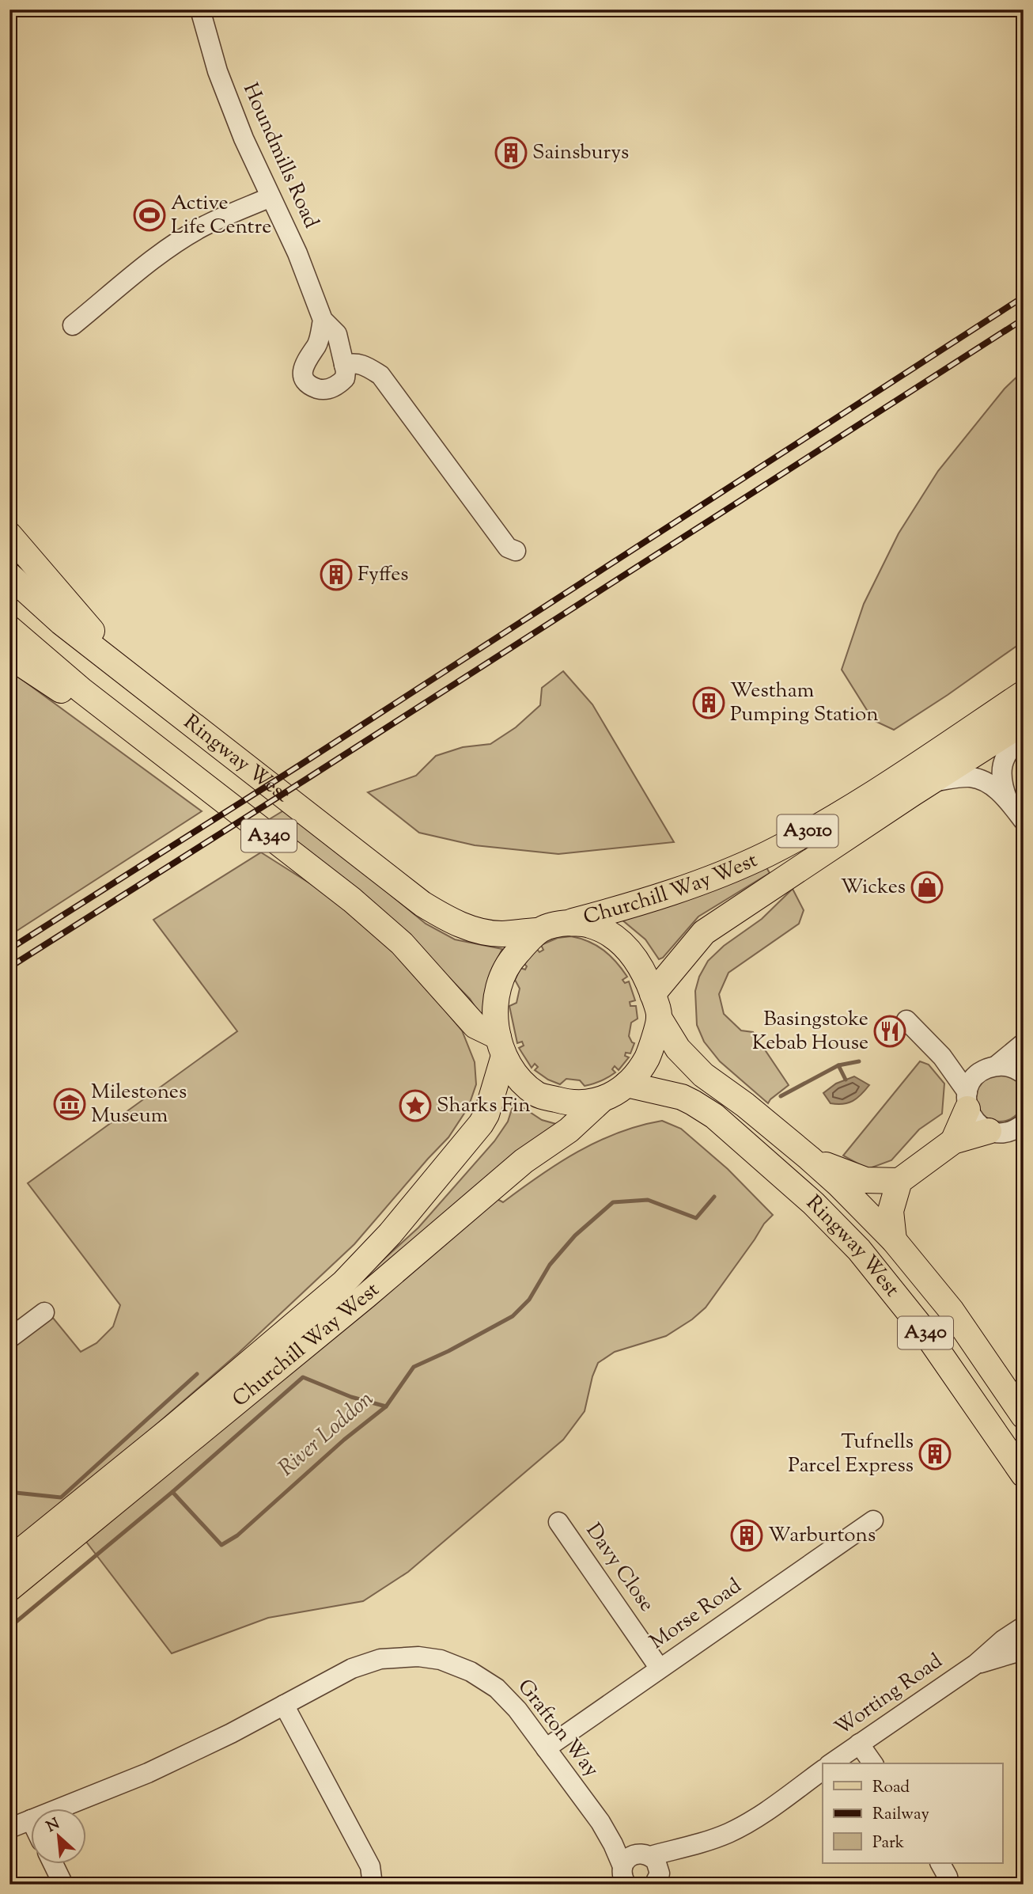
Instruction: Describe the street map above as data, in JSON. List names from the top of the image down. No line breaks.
{"streets":{"main road":["Ringway West","A3010","A340","Churchill Way West"],"street":["Houndmills Road","Davy Close","Morse Road","Worting Road","Grafton Way"]},"crossings":[["Ringway West","Churchill Way West"],["Davy Close","Morse Road"],["Morse Road","Grafton Way"]],"water":["River Loddon"],"places":{"building":["Sainsburys","Fyffes","Westham Pumping Station","Tufnells Parcel Express","Warburtons"],"sports":["Active Life Centre"],"shop":["Wickes"],"restaurant":["Basingstoke Kebab House"],"museum":["Milestones Museum"],"place":["Sharks Fin"]},"legend":["Road","Railway","Park"],"north":"top left"}
